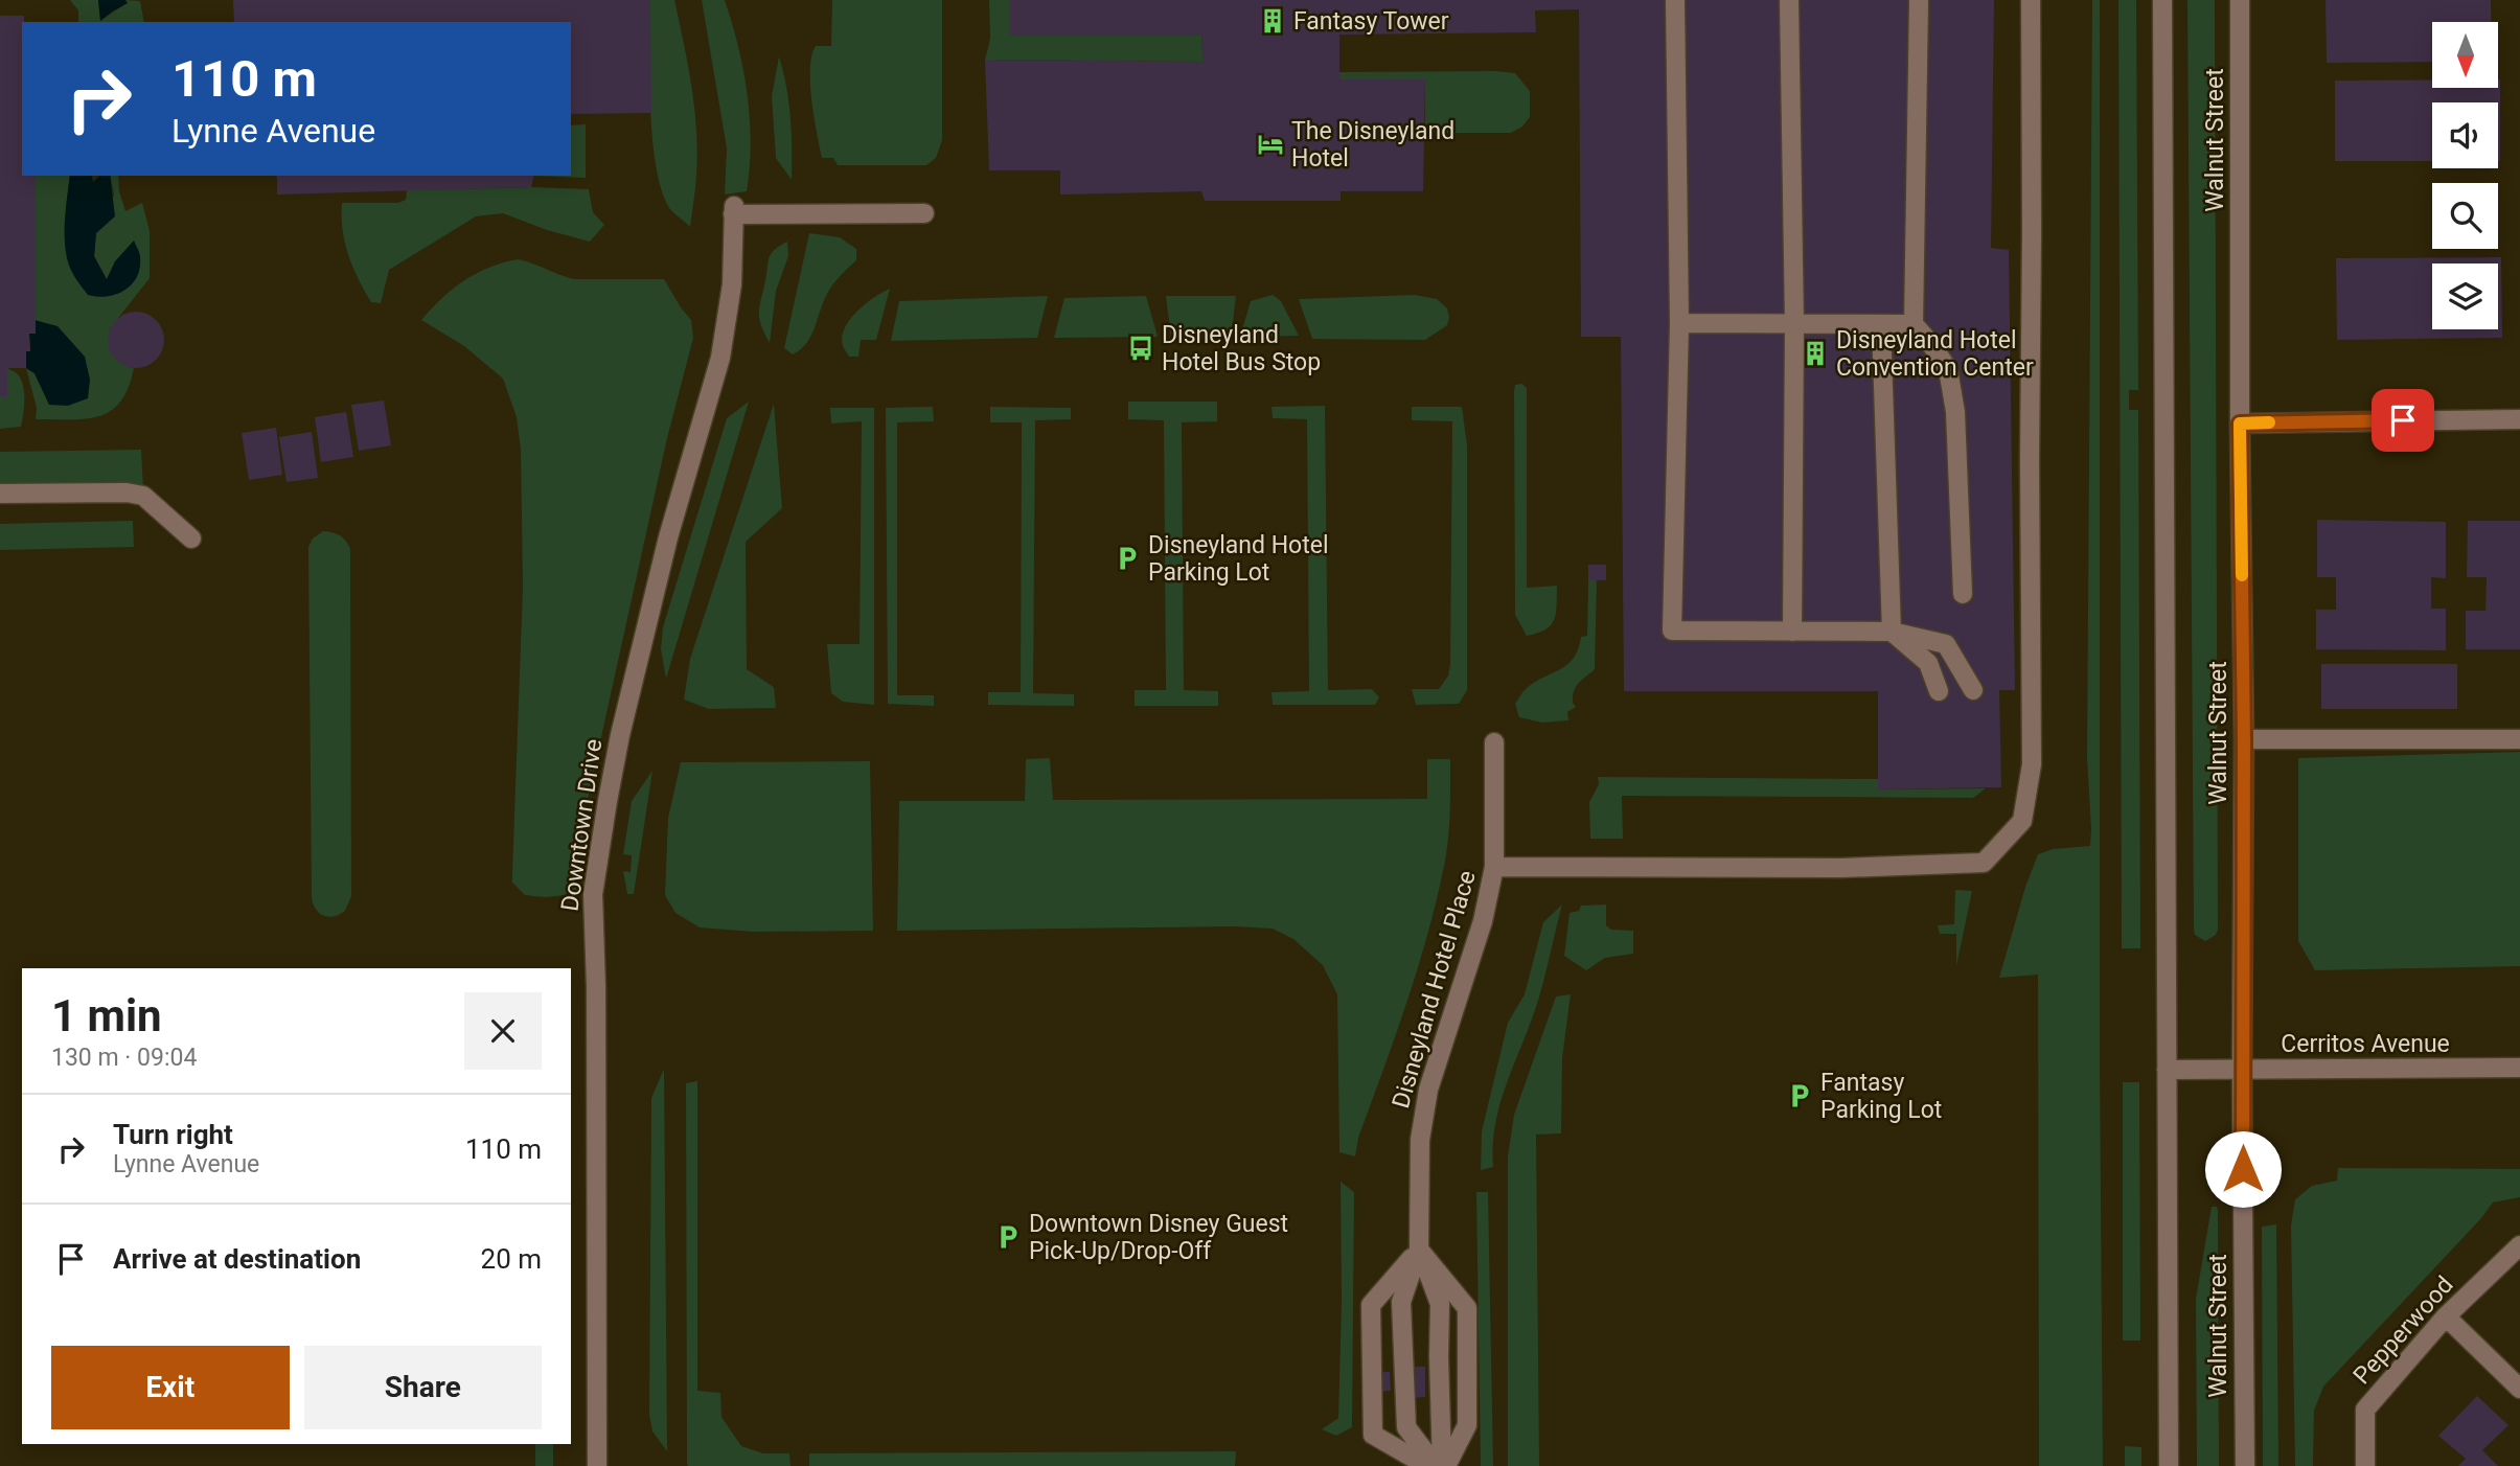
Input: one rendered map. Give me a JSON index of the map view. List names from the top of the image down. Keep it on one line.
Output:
{"streets":{"street":["Walnut Street","Downtown Drive","Disneyland Hotel Place","Cerritos Avenue","Pepperwood"]},"crossings":[["Walnut Street","Cerritos Avenue"]],"places":{"building":["Fantasy Tower","Disneyland Hotel Convention Center"],"hotel":["The Disneyland Hotel"],"bus stop":["Disneyland Hotel Bus Stop"],"parking":["Disneyland Hotel Parking Lot","Fantasy Parking Lot","Downtown Disney Guest Pick-Up/Drop-Off"]},"north":"bottom","page":{"turn":["110 m","Lynne Avenue"],"heading":["1 min","130 m · 09:04"],"list":[{"name":"Turn right","note":"Lynne Avenue","value":"110 m"},{"name":"Arrive at destination","value":"20 m"}],"buttons":["Exit","Share"]}}
